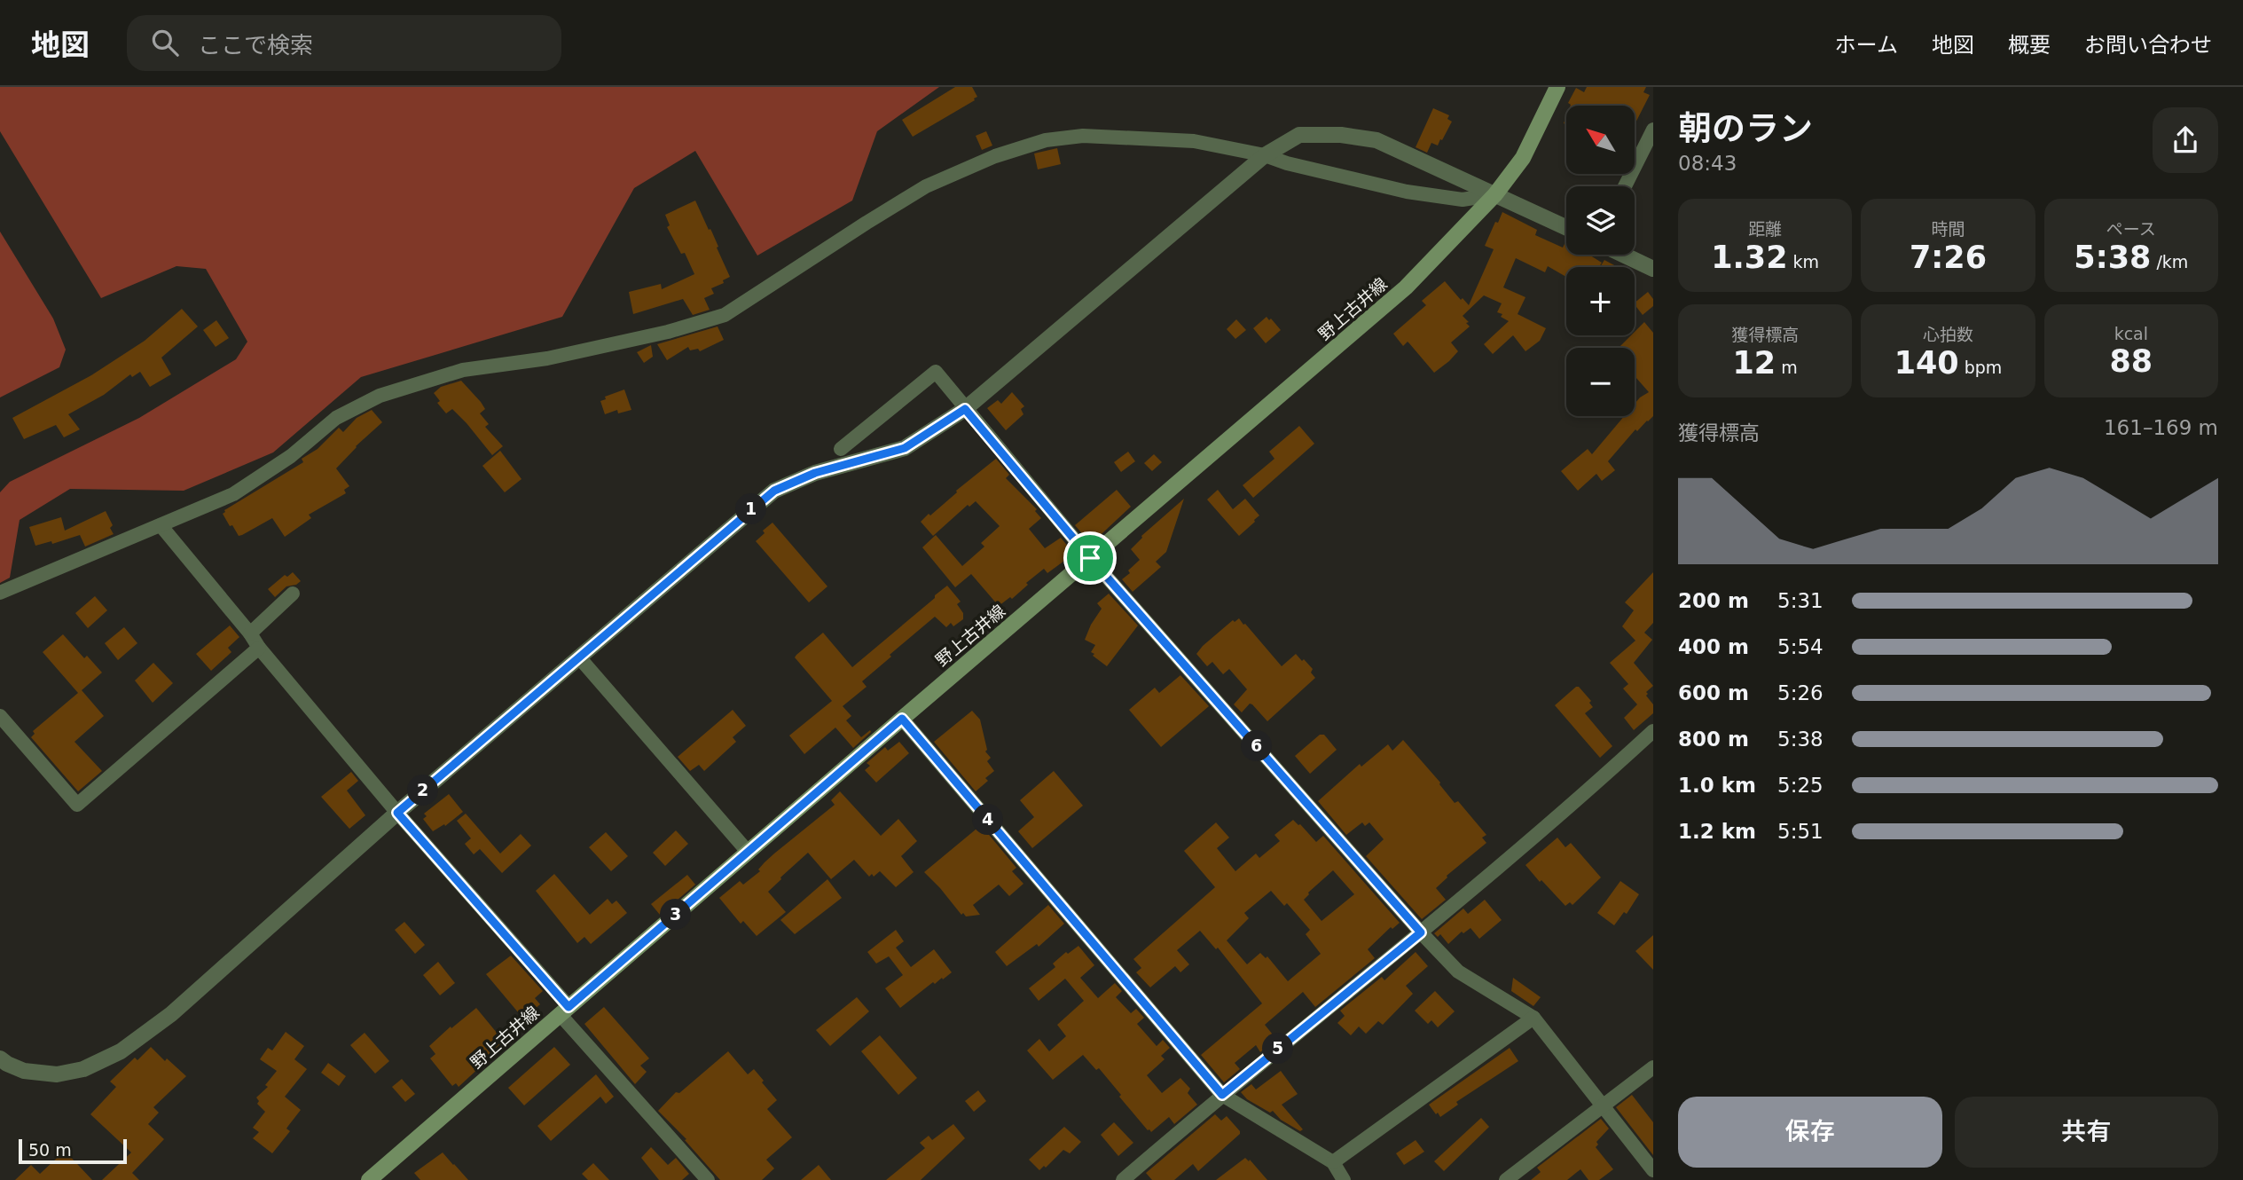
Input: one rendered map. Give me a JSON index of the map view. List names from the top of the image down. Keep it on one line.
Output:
{"streets":{"main road":["野上古井線"]},"scale_bar":"50 m","north":"top left","page":{"header":"地図","search":"ここで検索","nav":["ホーム","地図","概要","お問い合わせ"],"heading":["朝のラン","08:43"],"map_buttons":["+","−"],"stats":[["距離","1.32 km"],["時間","7:26"],["ペース","5:38 /km"],["獲得標高","12 m"],["心拍数","140 bpm"],["kcal","88"]],"chart":["獲得標高","161–169 m"],"pins":["1","6","2","4","3","5"],"list":[{"name":"200 m","note":"5:31"},{"name":"400 m","note":"5:54"},{"name":"600 m","note":"5:26"},{"name":"800 m","note":"5:38"},{"name":"1.0 km","note":"5:25"},{"name":"1.2 km","note":"5:51"}],"buttons":["保存","共有"],"scale":"50 m"}}
